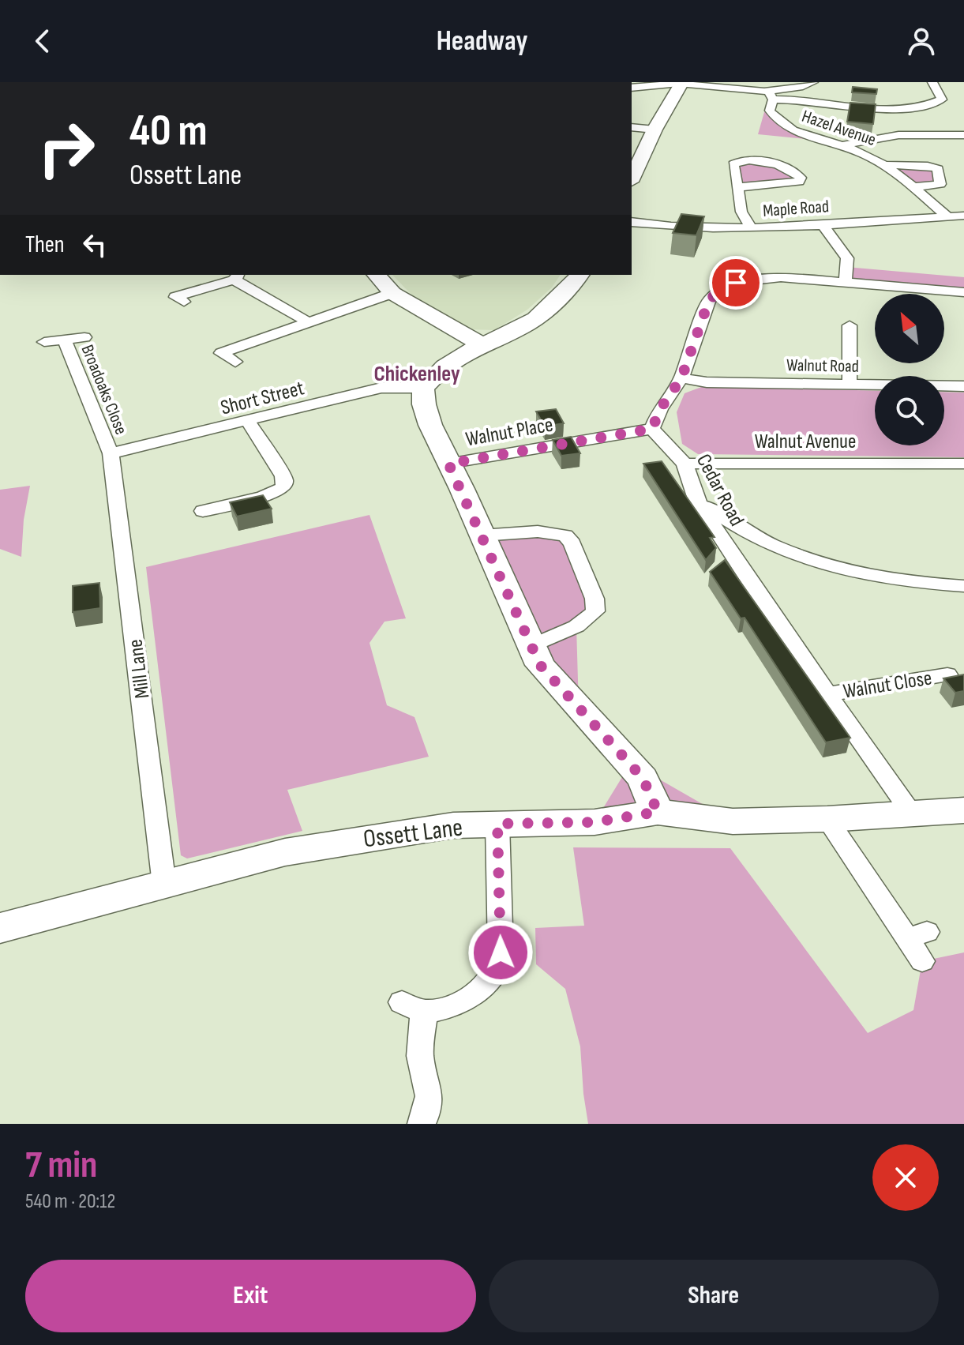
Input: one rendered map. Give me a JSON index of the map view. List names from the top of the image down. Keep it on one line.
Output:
{"streets":{"street":["Hazel Avenue","Maple Road","Walnut Road","Broadoaks Close","Short Street","Walnut Place","Walnut Avenue","Cedar Road","Mill Lane","Walnut Close","Ossett Lane"]},"crossings":[["Hazel Avenue","Maple Road"],["Broadoaks Close","Short Street"],["Broadoaks Close","Mill Lane"],["Short Street","Mill Lane"],["Walnut Place","Cedar Road"],["Walnut Avenue","Cedar Road"],["Cedar Road","Walnut Close"],["Cedar Road","Ossett Lane"],["Mill Lane","Ossett Lane"]],"districts":["Chickenley"],"north":"top left","page":{"header":"Headway","turn":["40 m","Ossett Lane"],"then":"Then","heading":["7 min","540 m · 20:12"],"buttons":["Exit","Share"]}}
